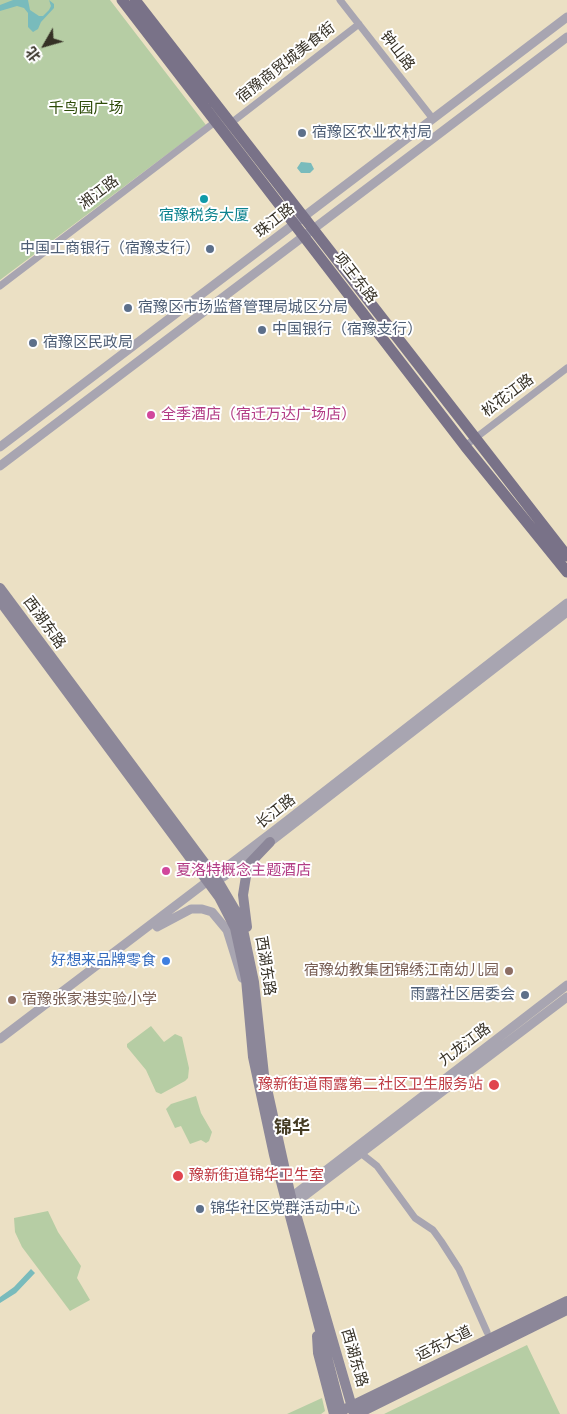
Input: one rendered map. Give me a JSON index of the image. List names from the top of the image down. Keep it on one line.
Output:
{"streets":{"main road":["项王东路","西湖东路","运东大道"],"street":["钟山路","宿豫商贸城美食街","湘江路","珠江路","松花江路","长江路","九龙江路"]},"crossings":[["钟山路","宿豫商贸城美食街"],["钟山路","珠江路"],["宿豫商贸城美食街","项王东路"],["湘江路","项王东路"],["珠江路","项王东路"],["项王东路","松花江路"],["西湖东路","长江路"],["西湖东路","九龙江路"],["西湖东路","运东大道"]],"districts":["锦华"],"parks":["千鸟园广场"],"places":["宿豫区农业农村局","宿豫税务大厦","中国工商银行（宿豫支行）","宿豫区市场监督管理局城区分局","中国银行（宿豫支行）","宿豫区民政局","全季酒店（宿迁万达广场店）","夏洛特概念主题酒店","好想来品牌零食","宿豫幼教集团锦绣江南幼儿园","雨露社区居委会","宿豫张家港实验小学","豫新街道雨露第二社区卫生服务站","豫新街道锦华卫生室","锦华社区党群活动中心"],"north":"bottom left"}
